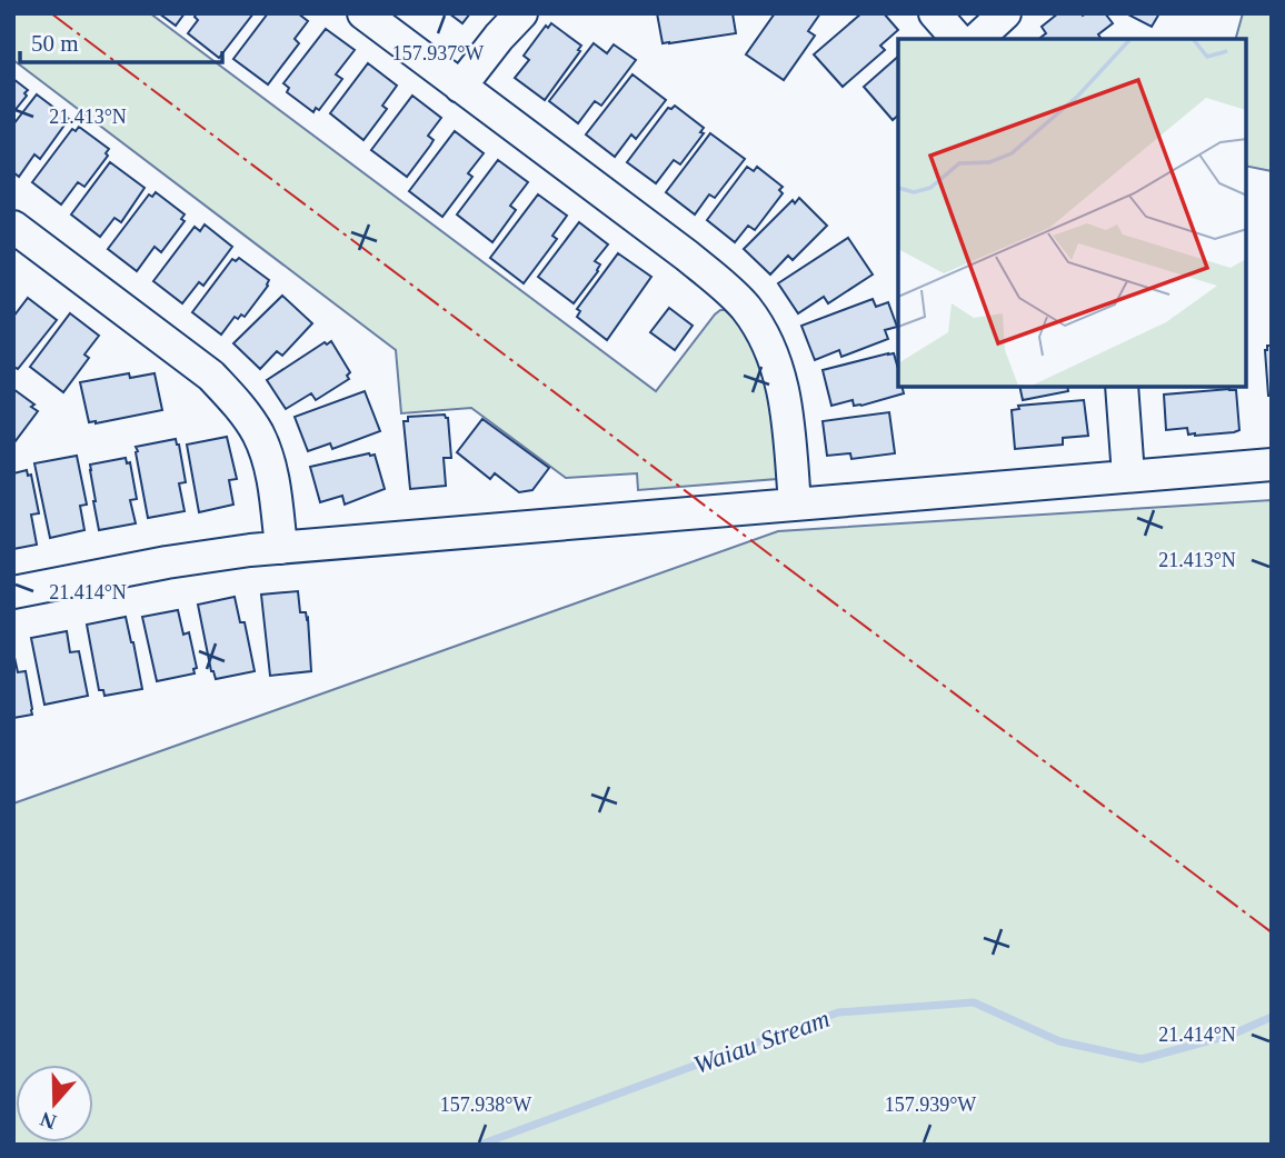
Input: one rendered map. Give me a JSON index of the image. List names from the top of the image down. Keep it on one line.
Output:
{"water":["Waiau Stream"],"scale_bar":"50 m","north":"bottom","coordinates":["157.937°W","21.413°N","21.414°N","157.938°W","157.939°W"]}
